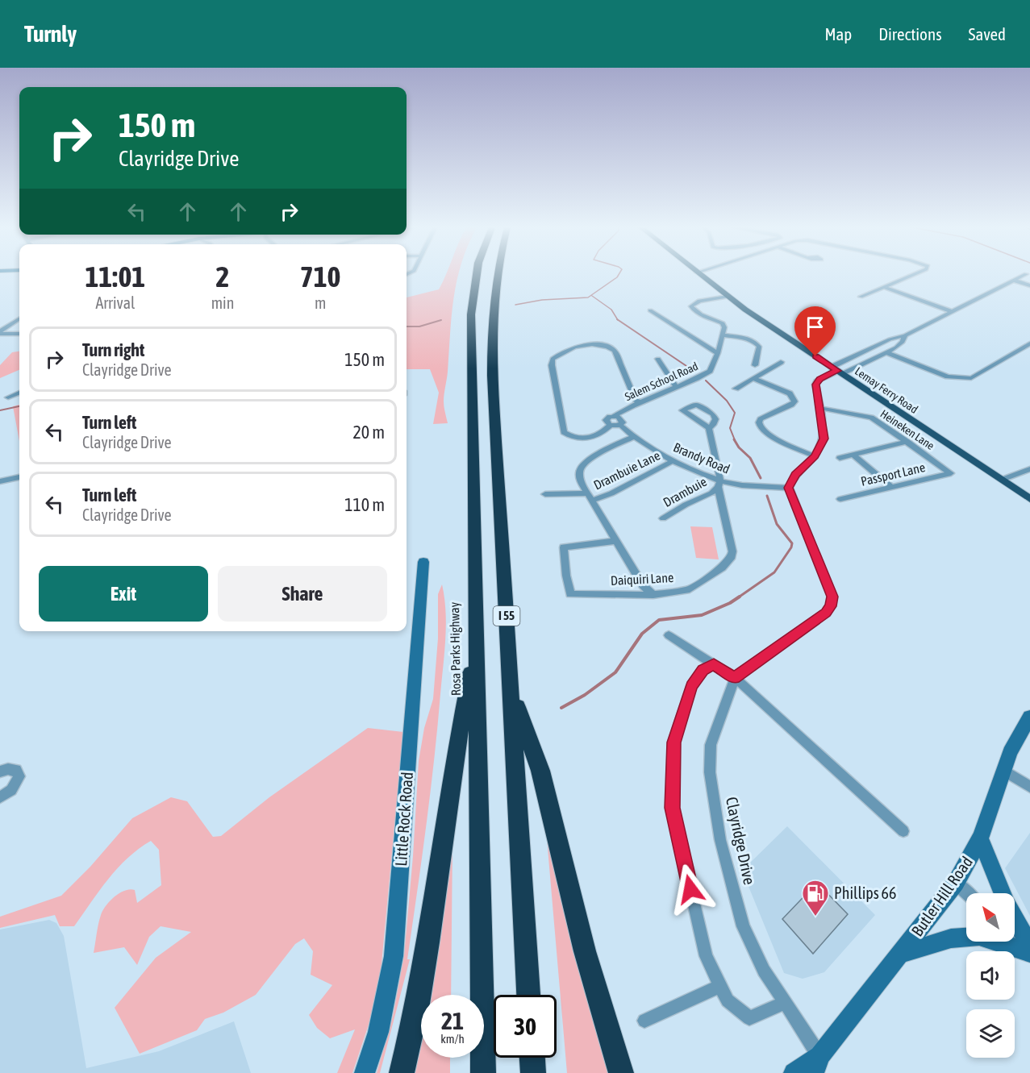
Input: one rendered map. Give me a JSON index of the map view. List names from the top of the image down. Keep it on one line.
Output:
{"streets":{"highway":["I 55","Rosa Parks Highway"],"main road":["Lemay Ferry Road","Little Rock Road","Butler Hill Road"],"street":["Salem School Road","Heineken Lane","Brandy Road","Drambuie Lane","Passport Lane","Drambuie","Daiquiri Lane","Clayridge Drive"]},"crossings":[["Salem School Road","Brandy Road"],["Heineken Lane","Passport Lane"],["Brandy Road","Drambuie Lane"],["Brandy Road","Drambuie"],["Brandy Road","Daiquiri Lane"],["Drambuie Lane","Drambuie"],["Drambuie Lane","Daiquiri Lane"],["Drambuie","Daiquiri Lane"],["Clayridge Drive","Butler Hill Road"]],"places":{"fuel station":["Phillips 66"]},"north":"top left","page":{"header":"Turnly","nav":["Map","Directions","Saved"],"turn":["150 m","Clayridge Drive"],"eta":["11:01","Arrival","2","min","710","m"],"list":[{"name":"Turn right","note":"Clayridge Drive","value":"150 m"},{"name":"Turn left","note":"Clayridge Drive","value":"20 m"},{"name":"Turn left","note":"Clayridge Drive","value":"110 m"}],"buttons":["Exit","Share"],"speed":"21 km/h","limit":"30"}}
